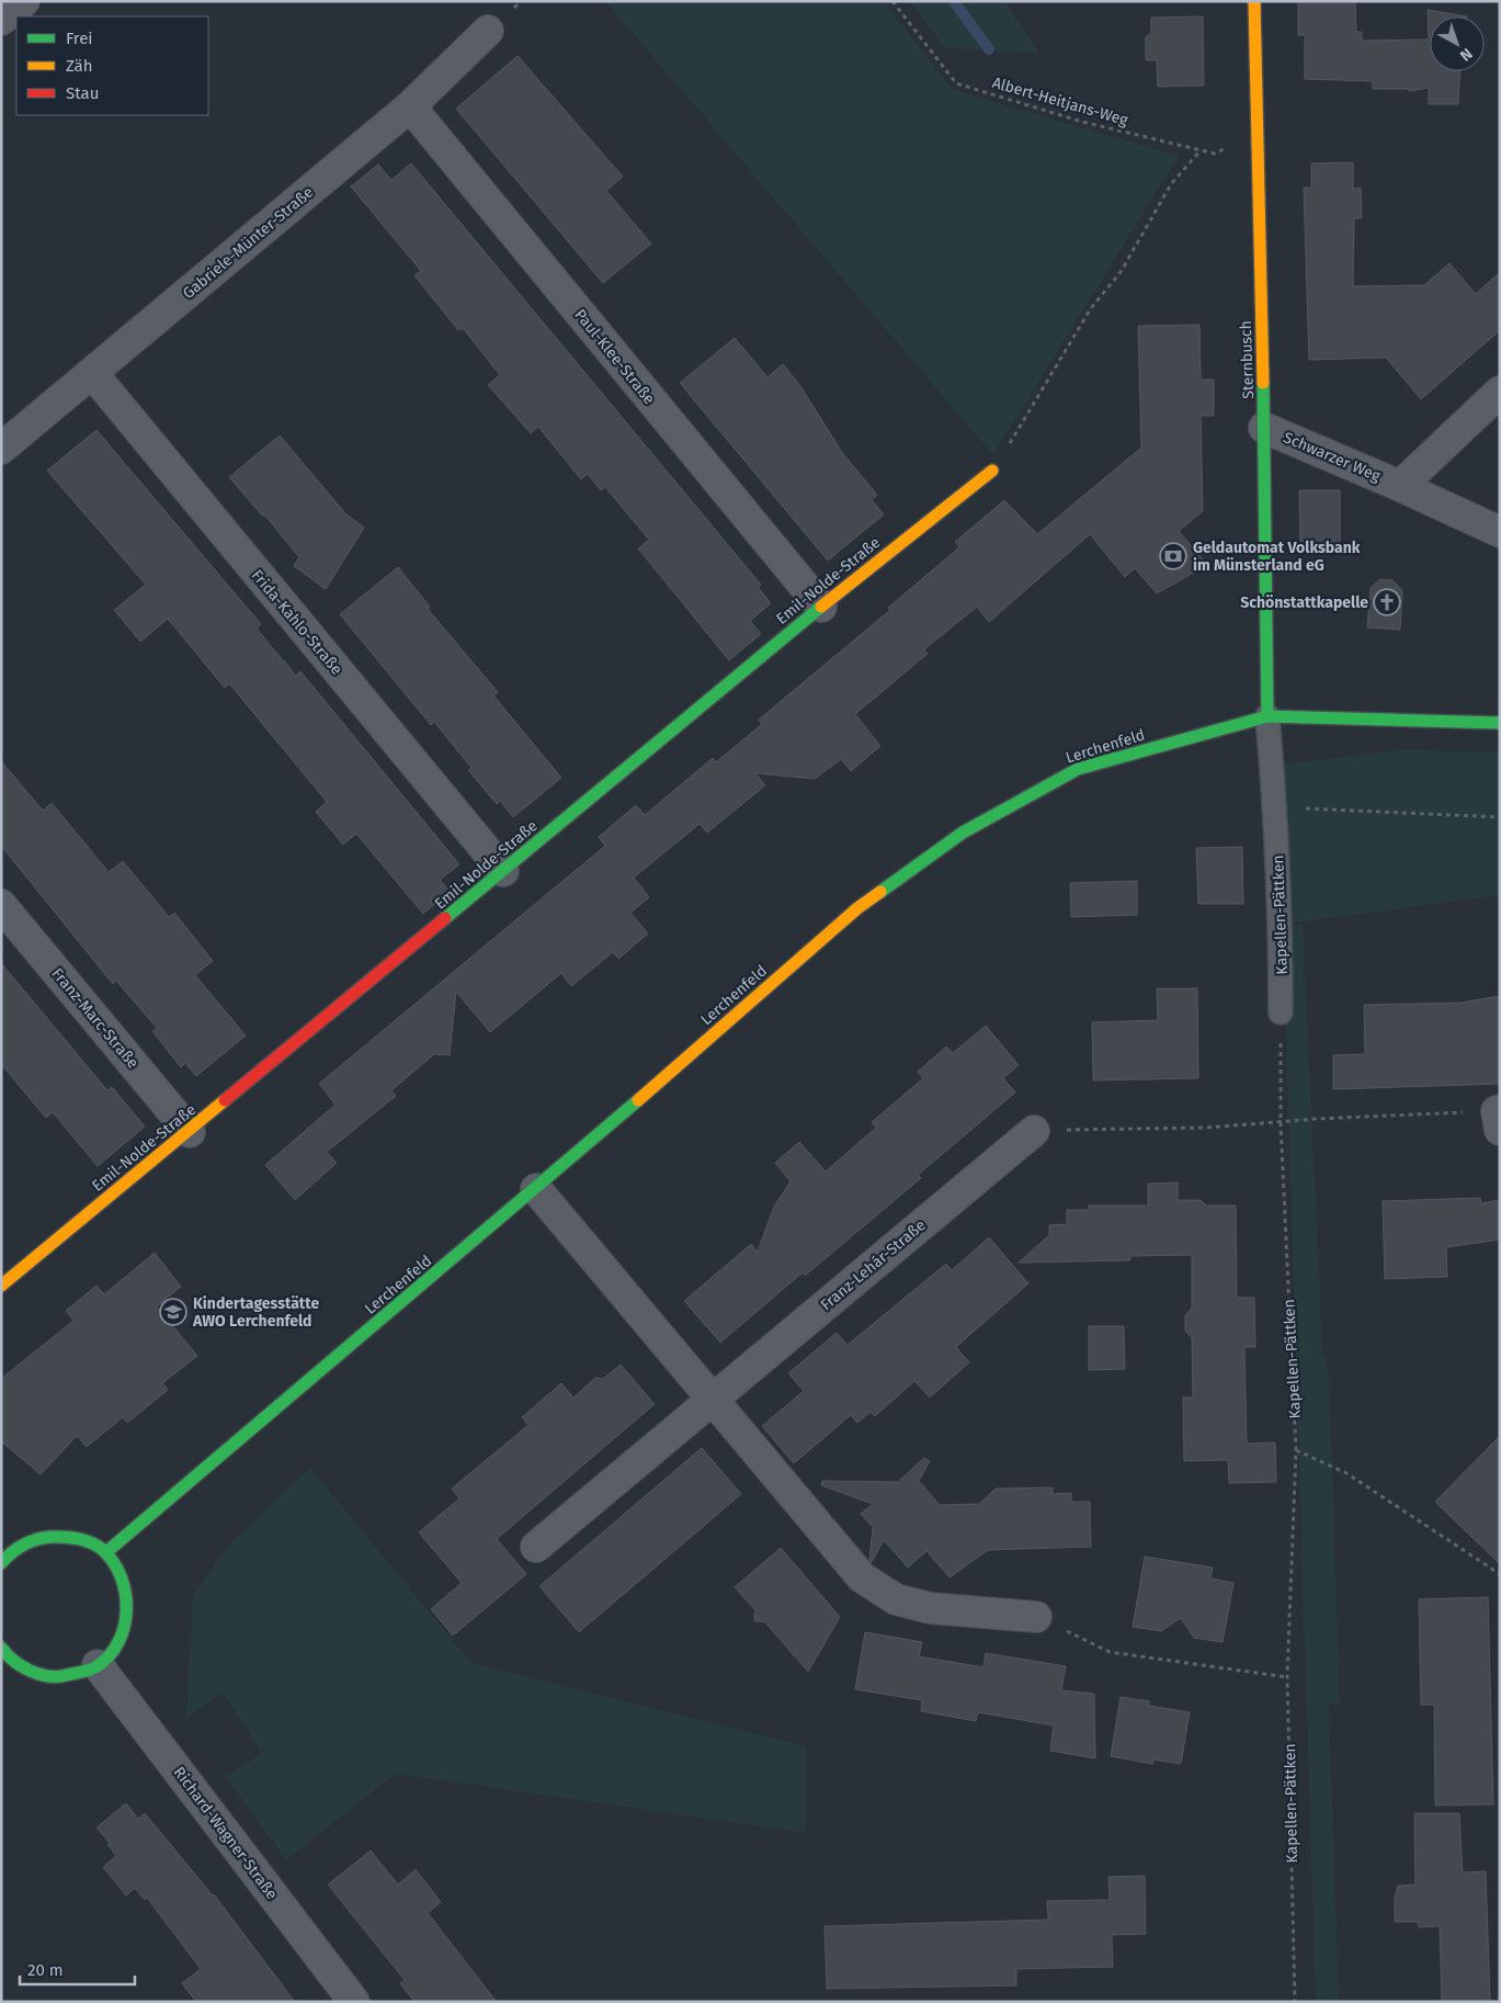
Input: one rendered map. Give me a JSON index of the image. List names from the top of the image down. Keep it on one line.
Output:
{"streets":{"street":["Gabriele-Münter-Straße","Paul-Klee-Straße","Sternbusch","Schwarzer Weg","Emil-Nolde-Straße","Frida-Kahlo-Straße","Lerchenfeld","Franz-Marc-Straße","Franz-Lehár-Straße","Richard-Wagner-Straße"],"lane":["Kapellen-Pättken"],"path":["Albert-Heitjans-Weg"]},"crossings":[["Albert-Heitjans-Weg","Sternbusch"],["Gabriele-Münter-Straße","Paul-Klee-Straße"],["Gabriele-Münter-Straße","Frida-Kahlo-Straße"],["Paul-Klee-Straße","Emil-Nolde-Straße"],["Sternbusch","Schwarzer Weg"],["Sternbusch","Lerchenfeld"],["Sternbusch","Kapellen-Pättken"],["Emil-Nolde-Straße","Frida-Kahlo-Straße"],["Emil-Nolde-Straße","Franz-Marc-Straße"],["Lerchenfeld","Kapellen-Pättken"]],"places":{"bank":["Geldautomat Volksbank im Münsterland eG"],"church":["Schönstattkapelle"],"school or university":["Kindertagesstätte AWO Lerchenfeld"]},"legend":["Frei","Zäh","Stau"],"scale_bar":"20 m","north":"bottom right"}
